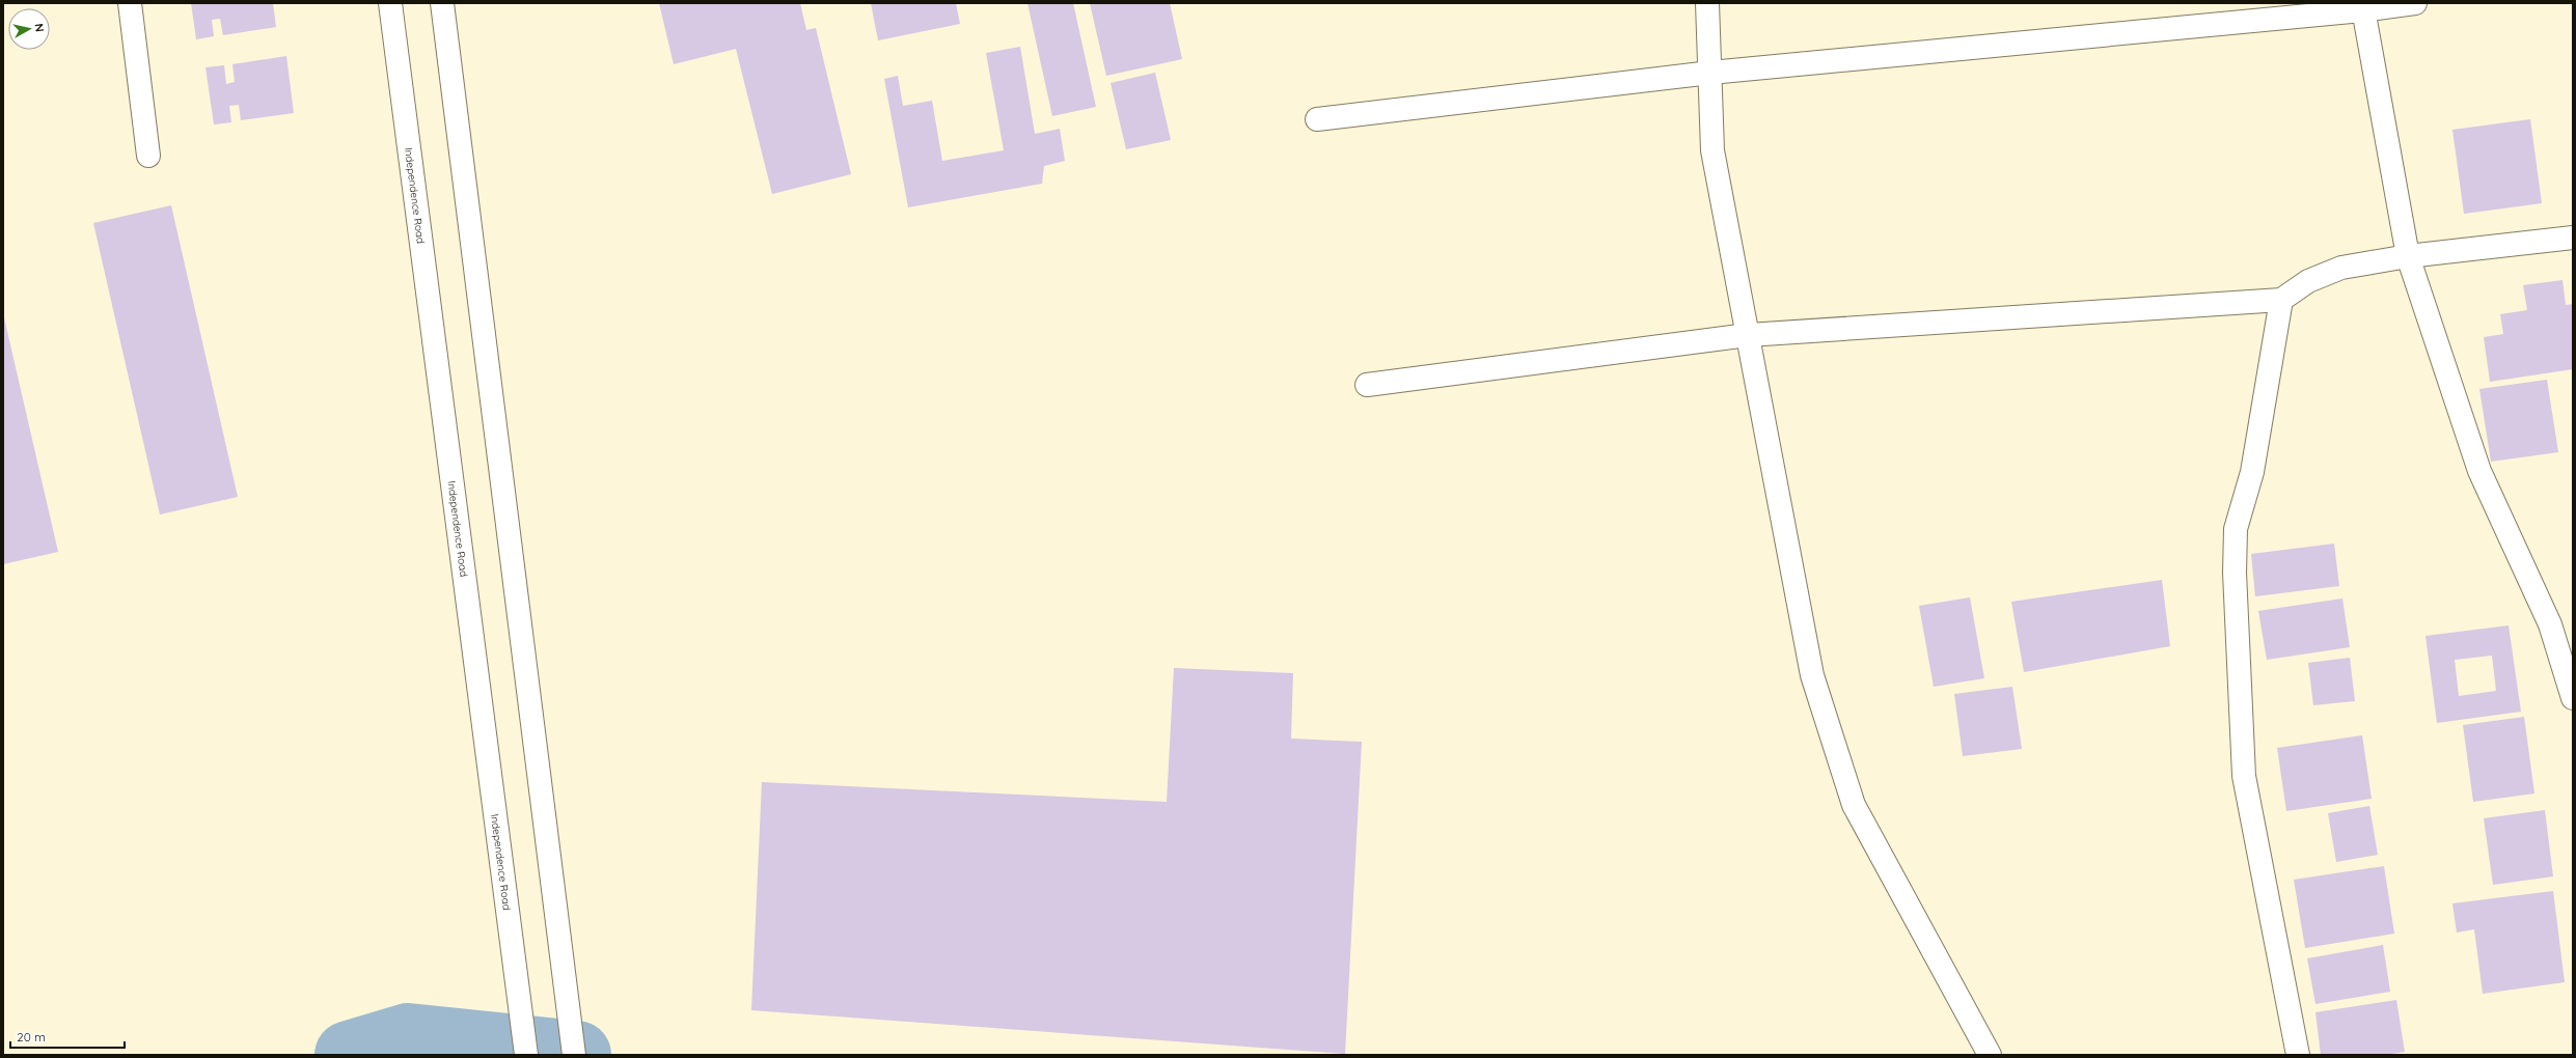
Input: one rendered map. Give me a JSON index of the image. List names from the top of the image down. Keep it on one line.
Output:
{"streets":{"street":["Independence Road"]},"scale_bar":"20 m","north":"right"}
